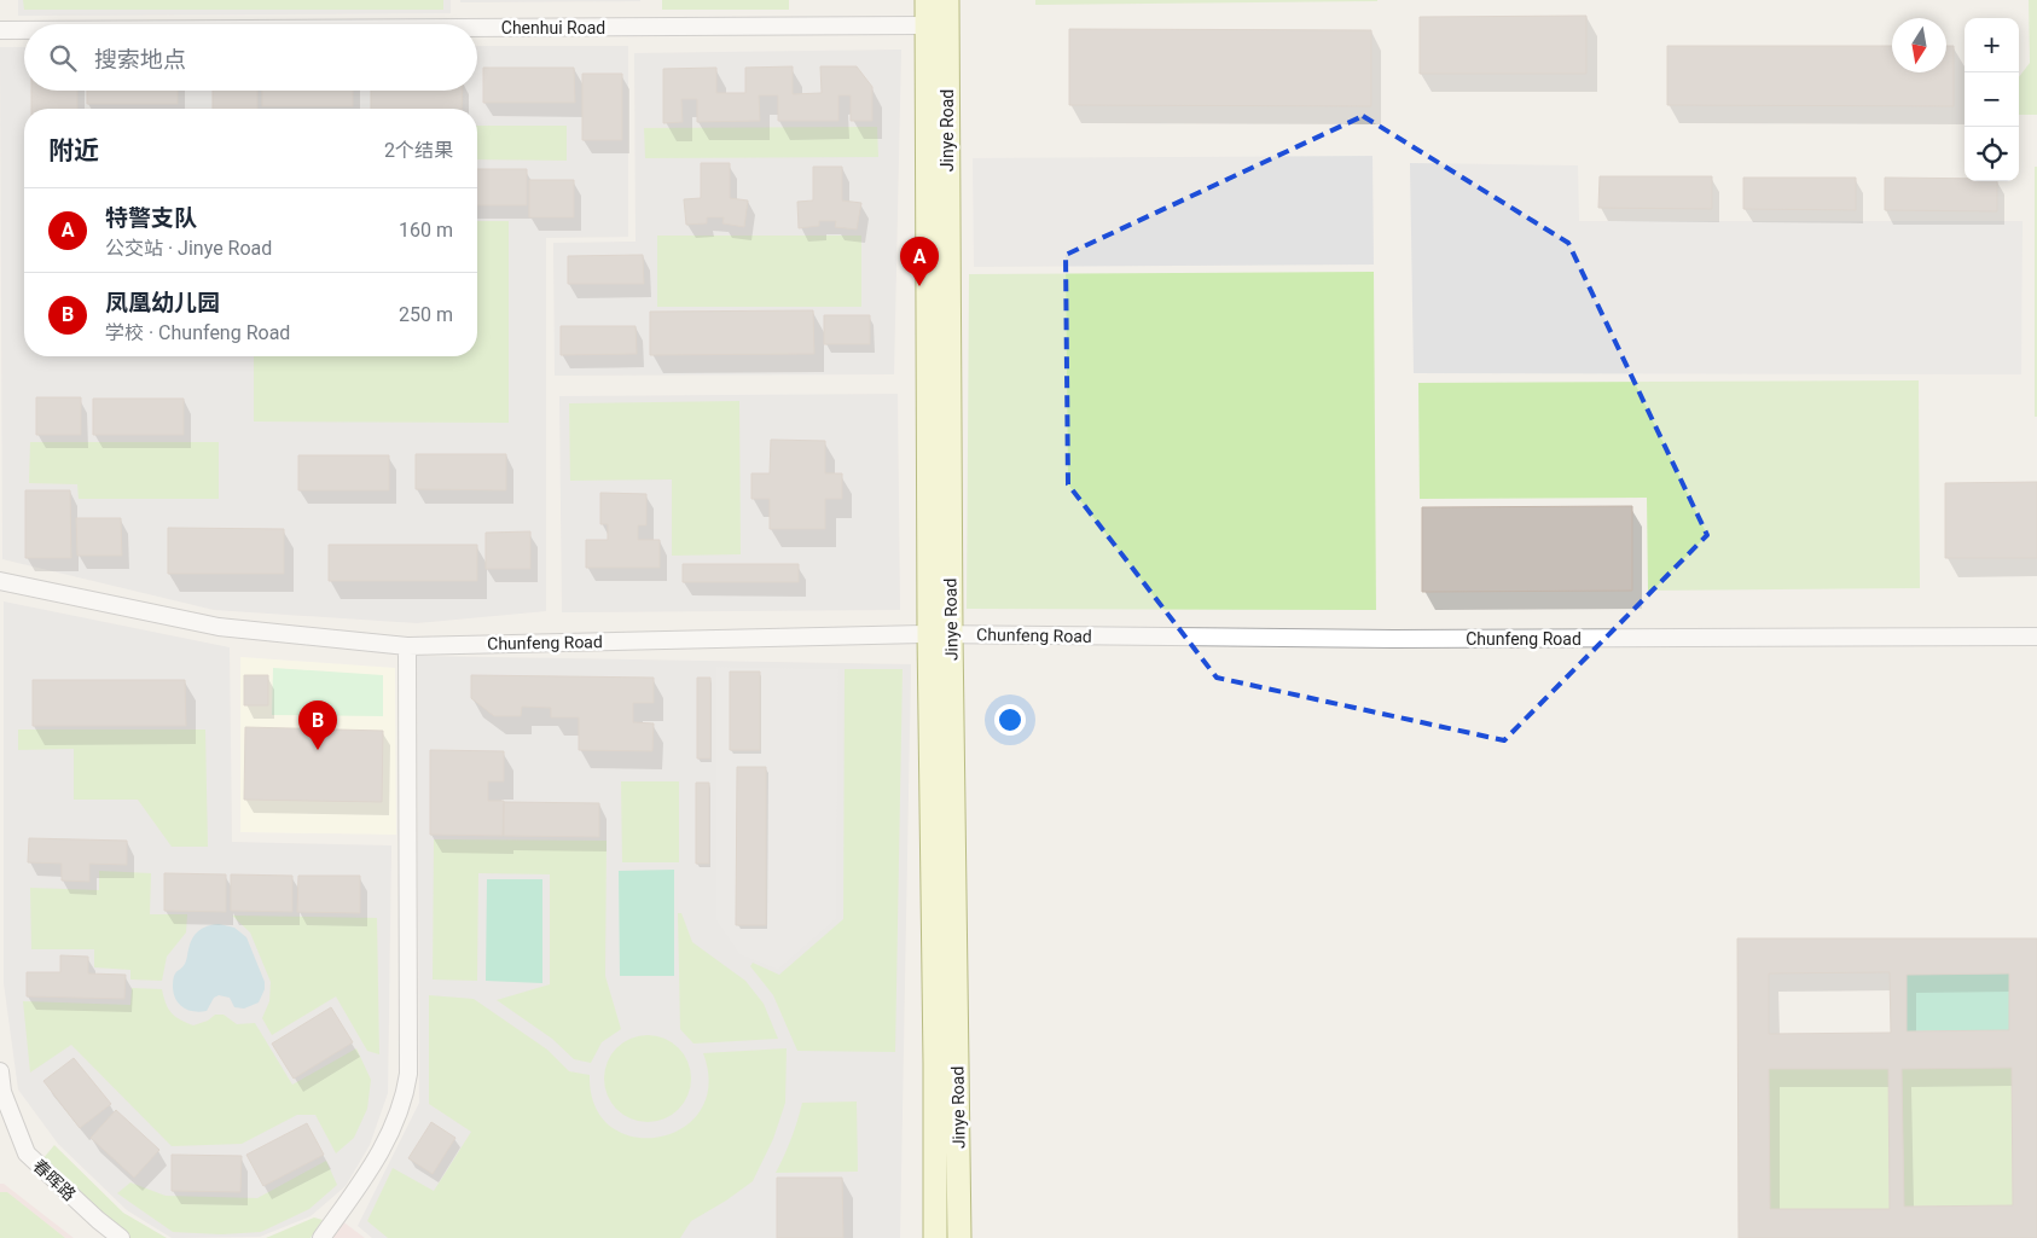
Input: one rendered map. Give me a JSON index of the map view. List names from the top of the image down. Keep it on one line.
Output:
{"streets":{"main road":["Jinye Road"],"street":["Chenhui Road","Chunfeng Road","春晖路"]},"crossings":[["Chenhui Road","Jinye Road"],["Jinye Road","Chunfeng Road"]],"north":"bottom","page":{"map_buttons":["+","−"],"search":"搜索地点","heading":["附近","2个结果"],"list":[{"mark":"A","name":"特警支队","note":"公交站 · Jinye Road","value":"160 m"},{"mark":"B","name":"凤凰幼儿园","note":"学校 · Chunfeng Road","value":"250 m"}],"pins":["A","B"]}}
